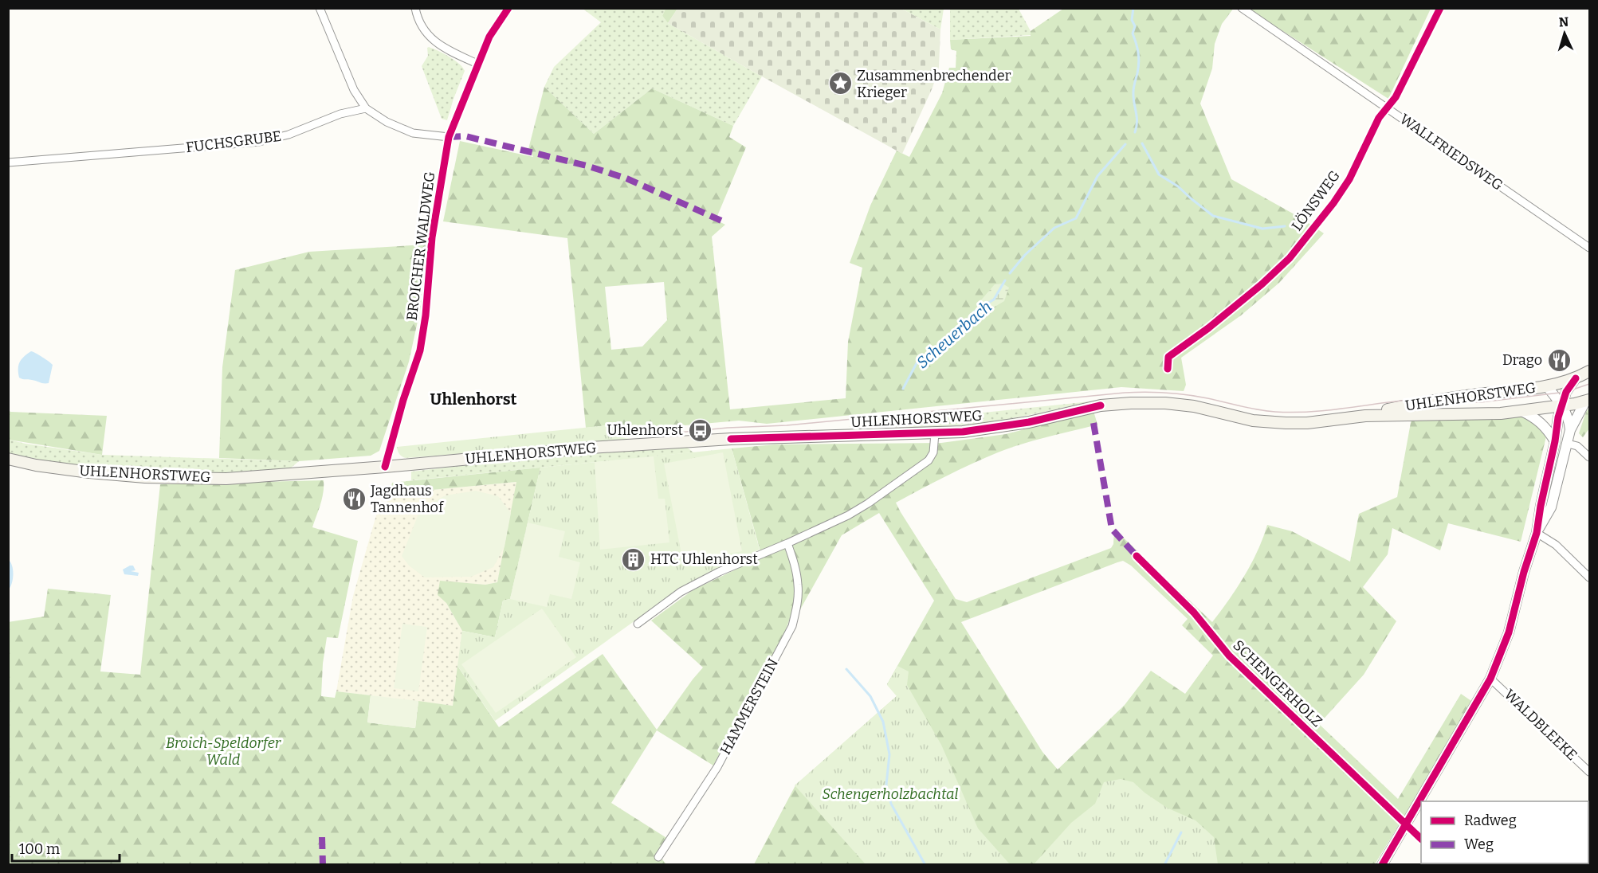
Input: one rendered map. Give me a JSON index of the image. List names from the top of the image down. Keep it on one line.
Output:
{"streets":{"main road":["UHLENHORSTWEG"],"street":["FUCHSGRUBE","WALLFRIEDSWEG","LÖNSWEG","BROICHER WALDWEG","SCHENGERHOLZ","HAMMERSTEIN","WALDBLEEKE"]},"crossings":[["WALLFRIEDSWEG","LÖNSWEG"],["BROICHER WALDWEG","UHLENHORSTWEG"]],"districts":["Uhlenhorst"],"water":["Scheuerbach"],"parks":["Broich-Speldorfer Wald","Schengerholzbachtal"],"places":{"place":["Zusammenbrechender Krieger"],"restaurant":["Drago","Jagdhaus Tannenhof"],"bus stop":["Uhlenhorst"],"building":["HTC Uhlenhorst"]},"legend":["Radweg","Weg"],"scale_bar":"100 m","north":"top"}
